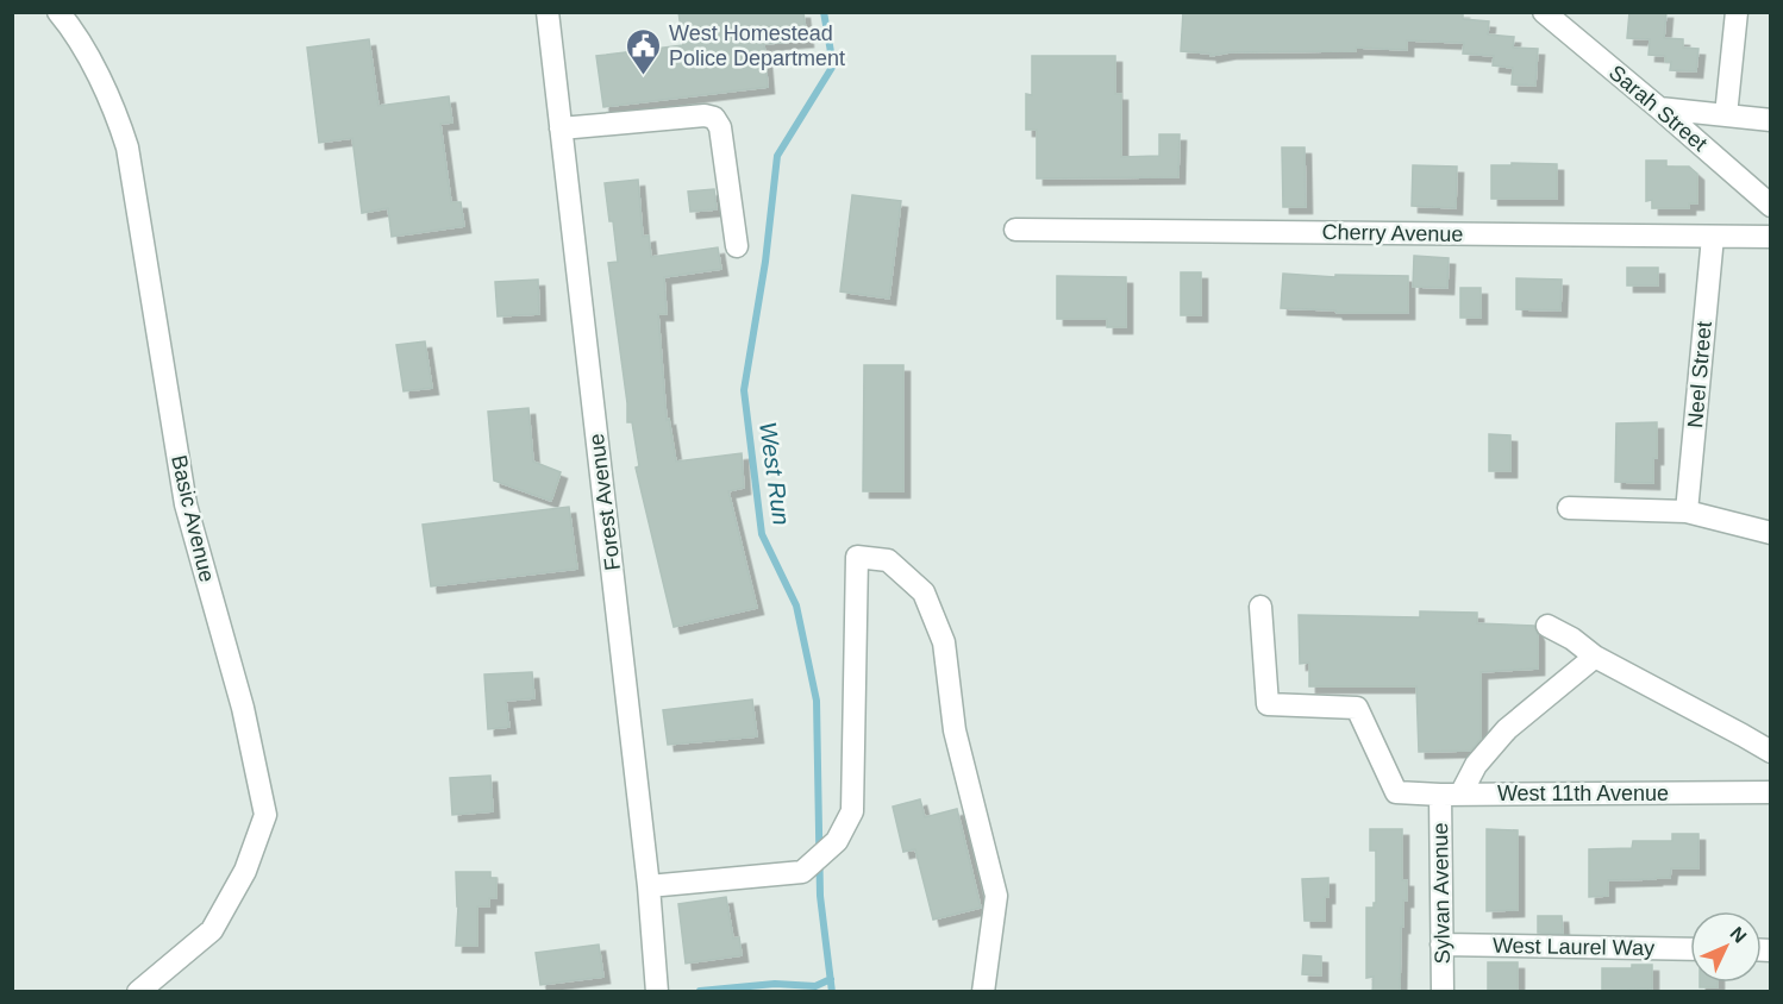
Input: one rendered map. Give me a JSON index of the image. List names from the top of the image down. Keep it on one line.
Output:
{"streets":{"street":["Sarah Street","Cherry Avenue","Neel Street","Forest Avenue","Basic Avenue","West 11th Avenue","Sylvan Avenue","West Laurel Way"]},"crossings":[["Cherry Avenue","Neel Street"],["West 11th Avenue","Sylvan Avenue"],["Sylvan Avenue","West Laurel Way"]],"water":["West Run"],"places":{"public building":["West Homestead Police Department"]},"north":"top right"}
